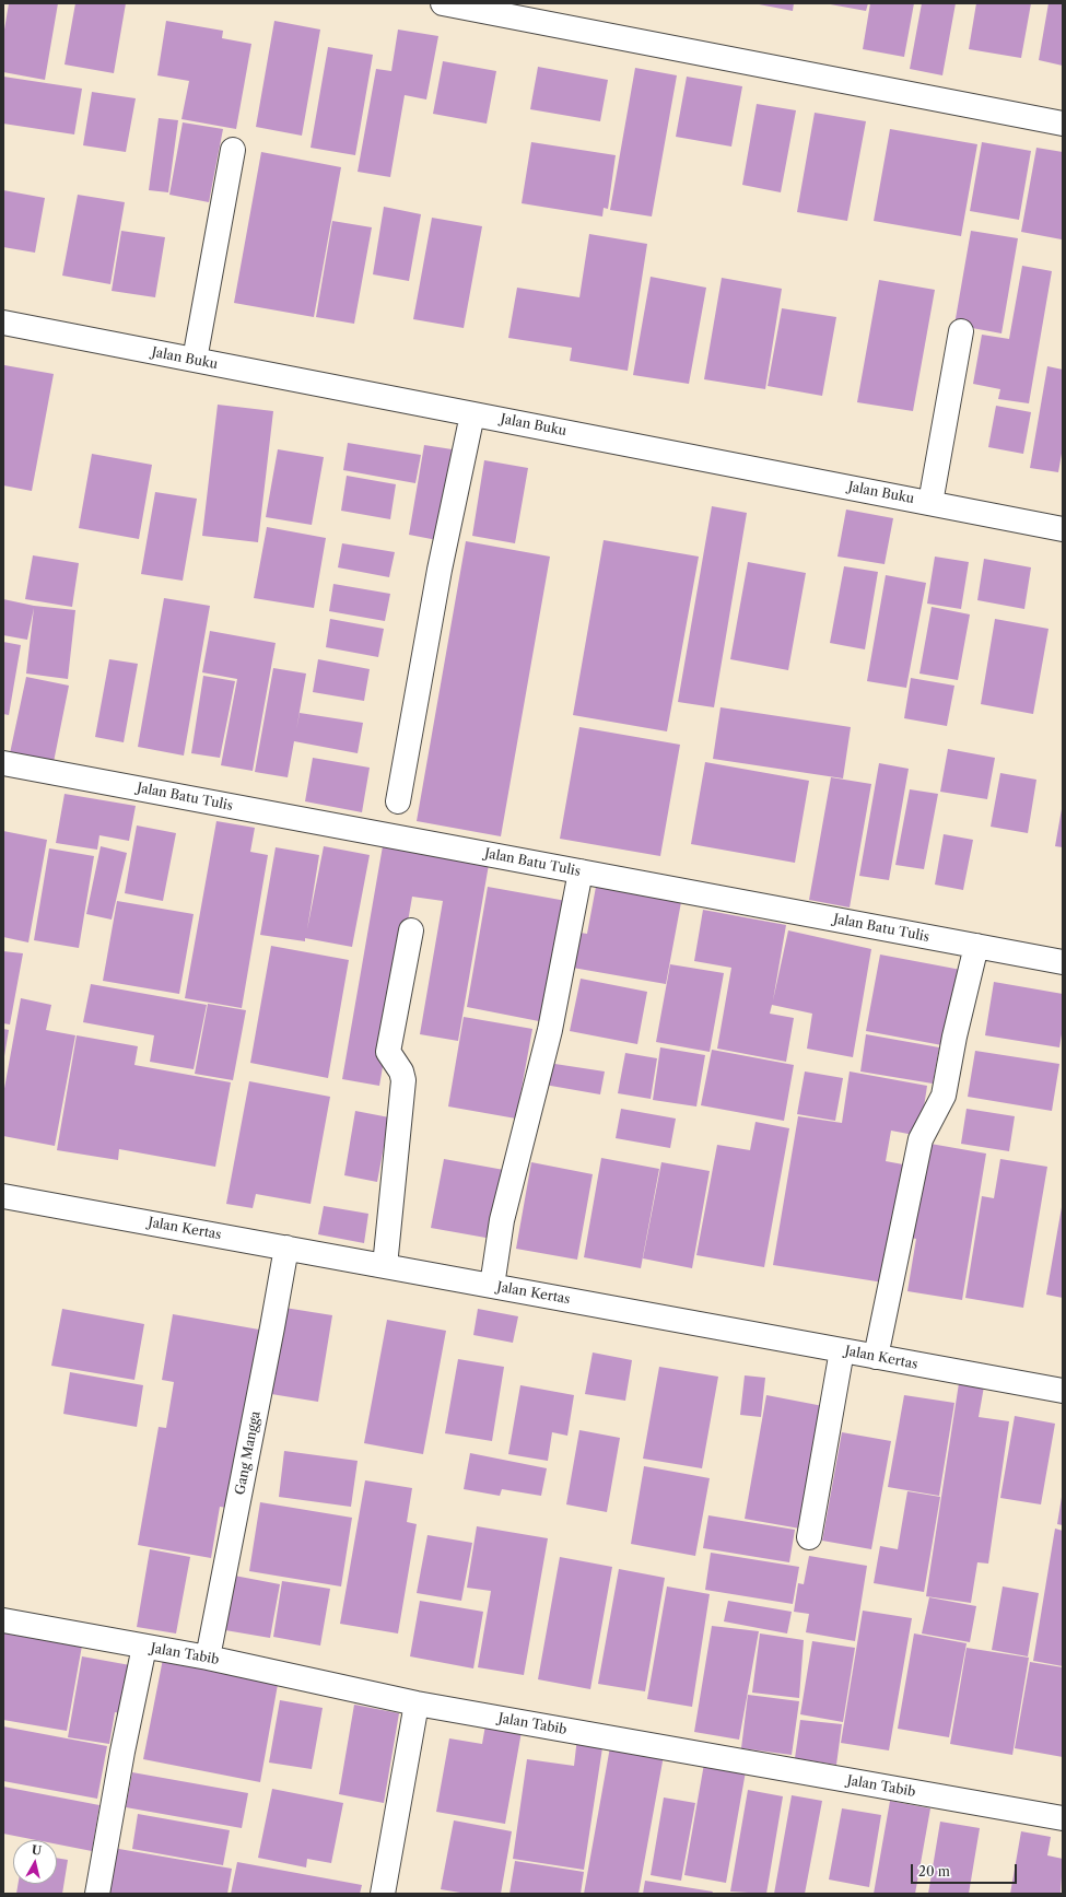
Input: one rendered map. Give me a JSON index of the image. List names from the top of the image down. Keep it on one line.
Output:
{"streets":{"street":["Jalan Buku","Jalan Batu Tulis","Jalan Kertas","Gang Mangga","Jalan Tabib"]},"crossings":[["Jalan Kertas","Gang Mangga"],["Gang Mangga","Jalan Tabib"]],"scale_bar":"20 m","north":"top"}
